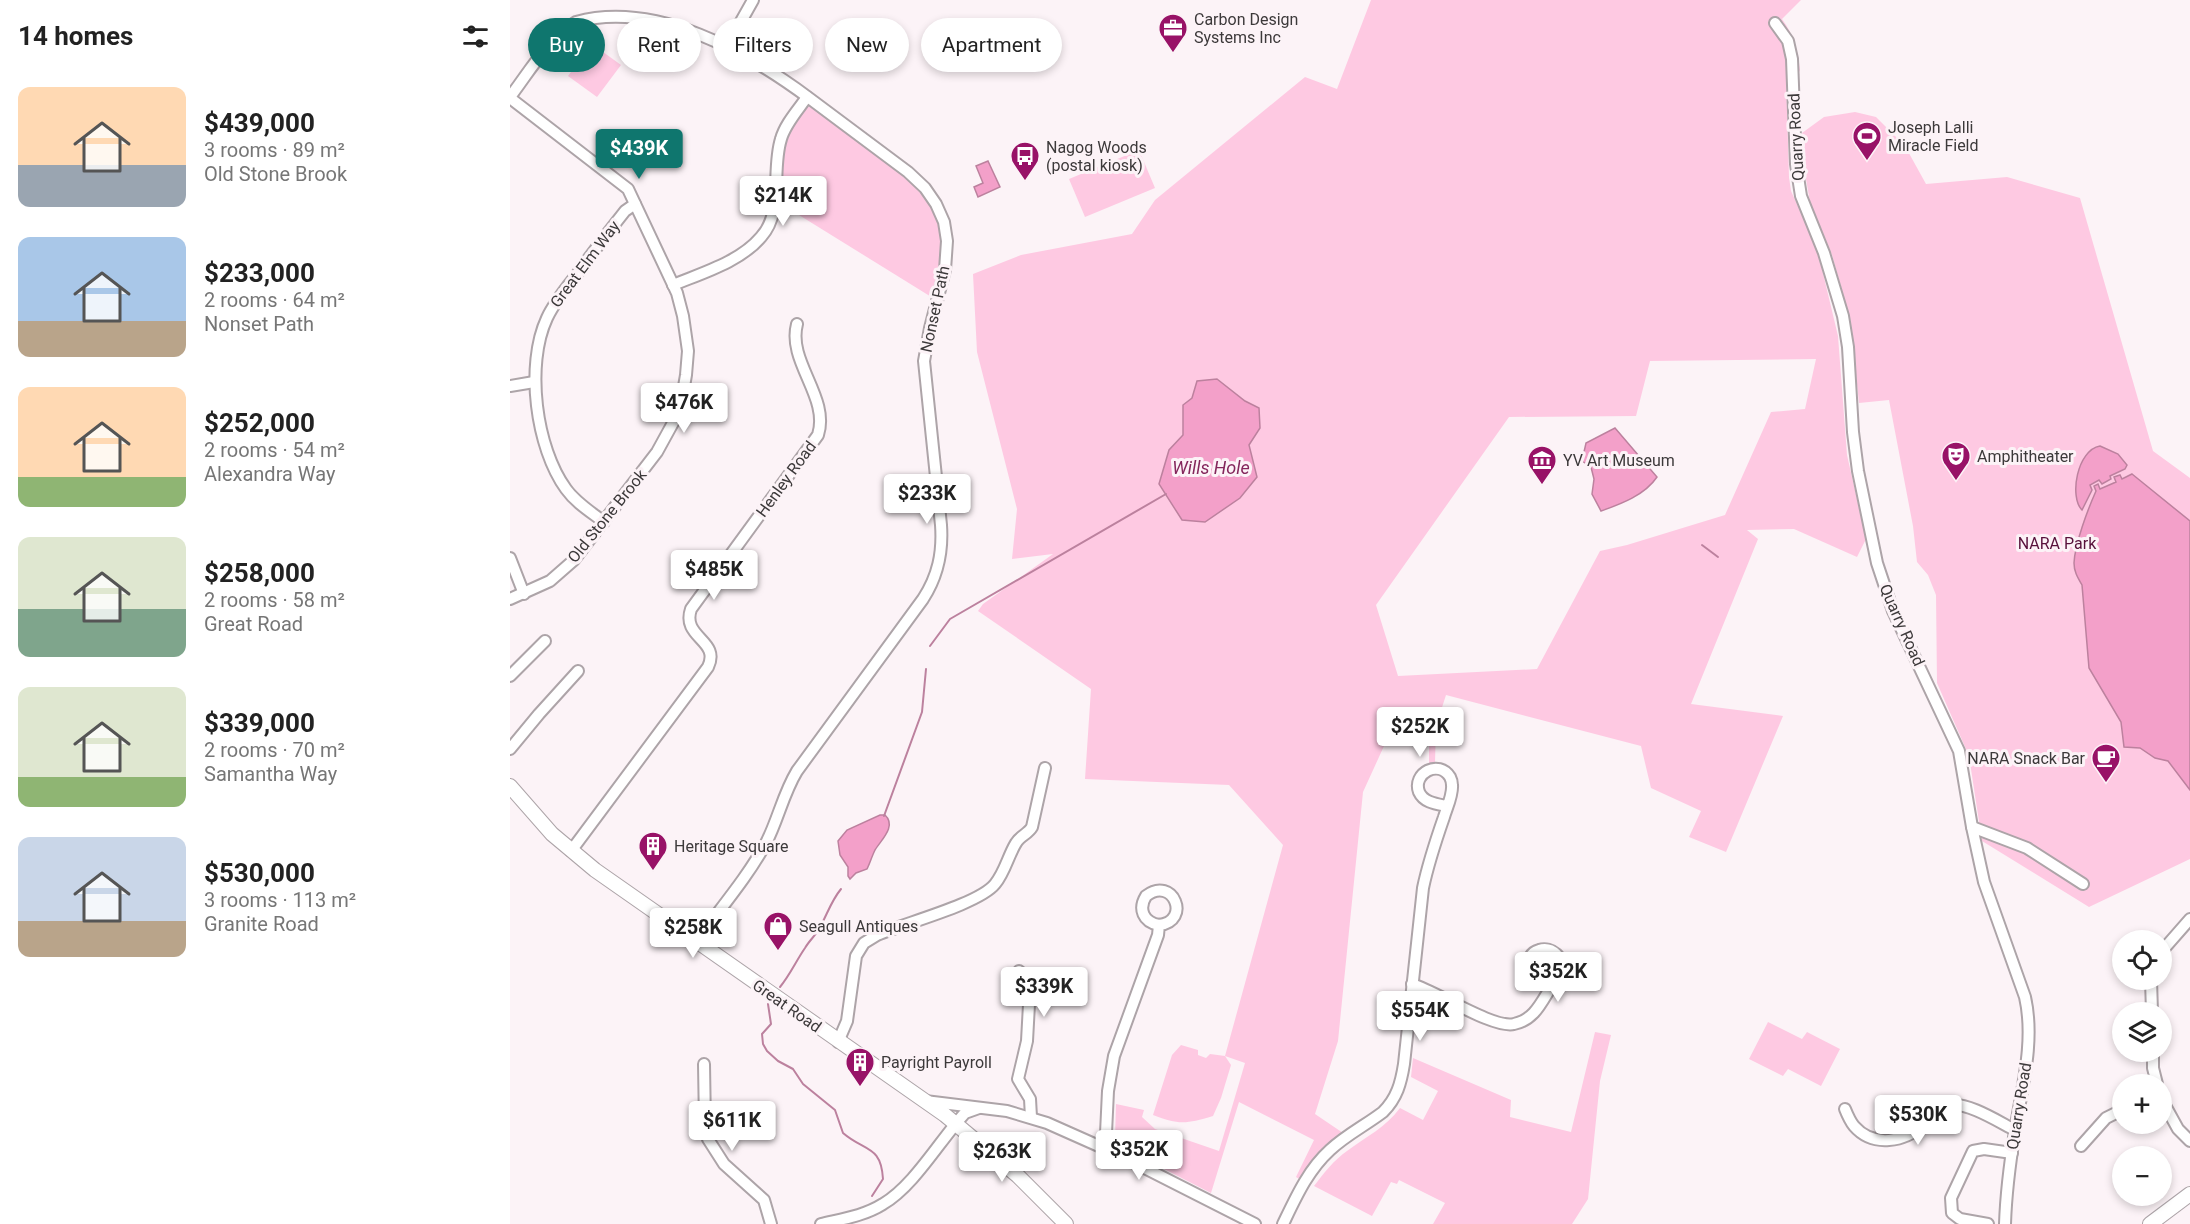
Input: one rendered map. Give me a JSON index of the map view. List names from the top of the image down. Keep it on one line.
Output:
{"streets":{"main road":["Great Road"],"street":["Quarry Road","Great Elm Way","Nonset Path","Henley Road","Old Stone Brook"]},"crossings":[["Great Elm Way","Old Stone Brook"],["Nonset Path","Great Road"],["Henley Road","Great Road"]],"water":["Wills Hole"],"parks":["NARA Park"],"places":{"office":["Carbon Design Systems Inc"],"sports":["Joseph Lalli Miracle Field"],"bus stop":["Nagog Woods (postal kiosk)"],"theatre":["Amphitheater"],"museum":["YV Art Museum"],"cafe":["NARA Snack Bar"],"building":["Heritage Square","Payright Payroll"],"shop":["Seagull Antiques"]},"page":{"heading":"14 homes","chip":["Buy","Rent","Filters","New","Apartment"],"list":[{"name":"$439,000","note":"3 rooms · 89 m² · Old Stone Brook"},{"name":"$233,000","note":"2 rooms · 64 m² · Nonset Path"},{"name":"$252,000","note":"2 rooms · 54 m² · Alexandra Way"},{"name":"$258,000","note":"2 rooms · 58 m² · Great Road"},{"name":"$339,000","note":"2 rooms · 70 m² · Samantha Way"},{"name":"$530,000","note":"3 rooms · 113 m² · Granite Road"}],"price":["$439K","$214K","$476K","$233K","$485K","$252K","$258K","$352K","$339K","$554K","$530K","$611K","$352K","$263K"],"map_buttons":["+","−"]}}
